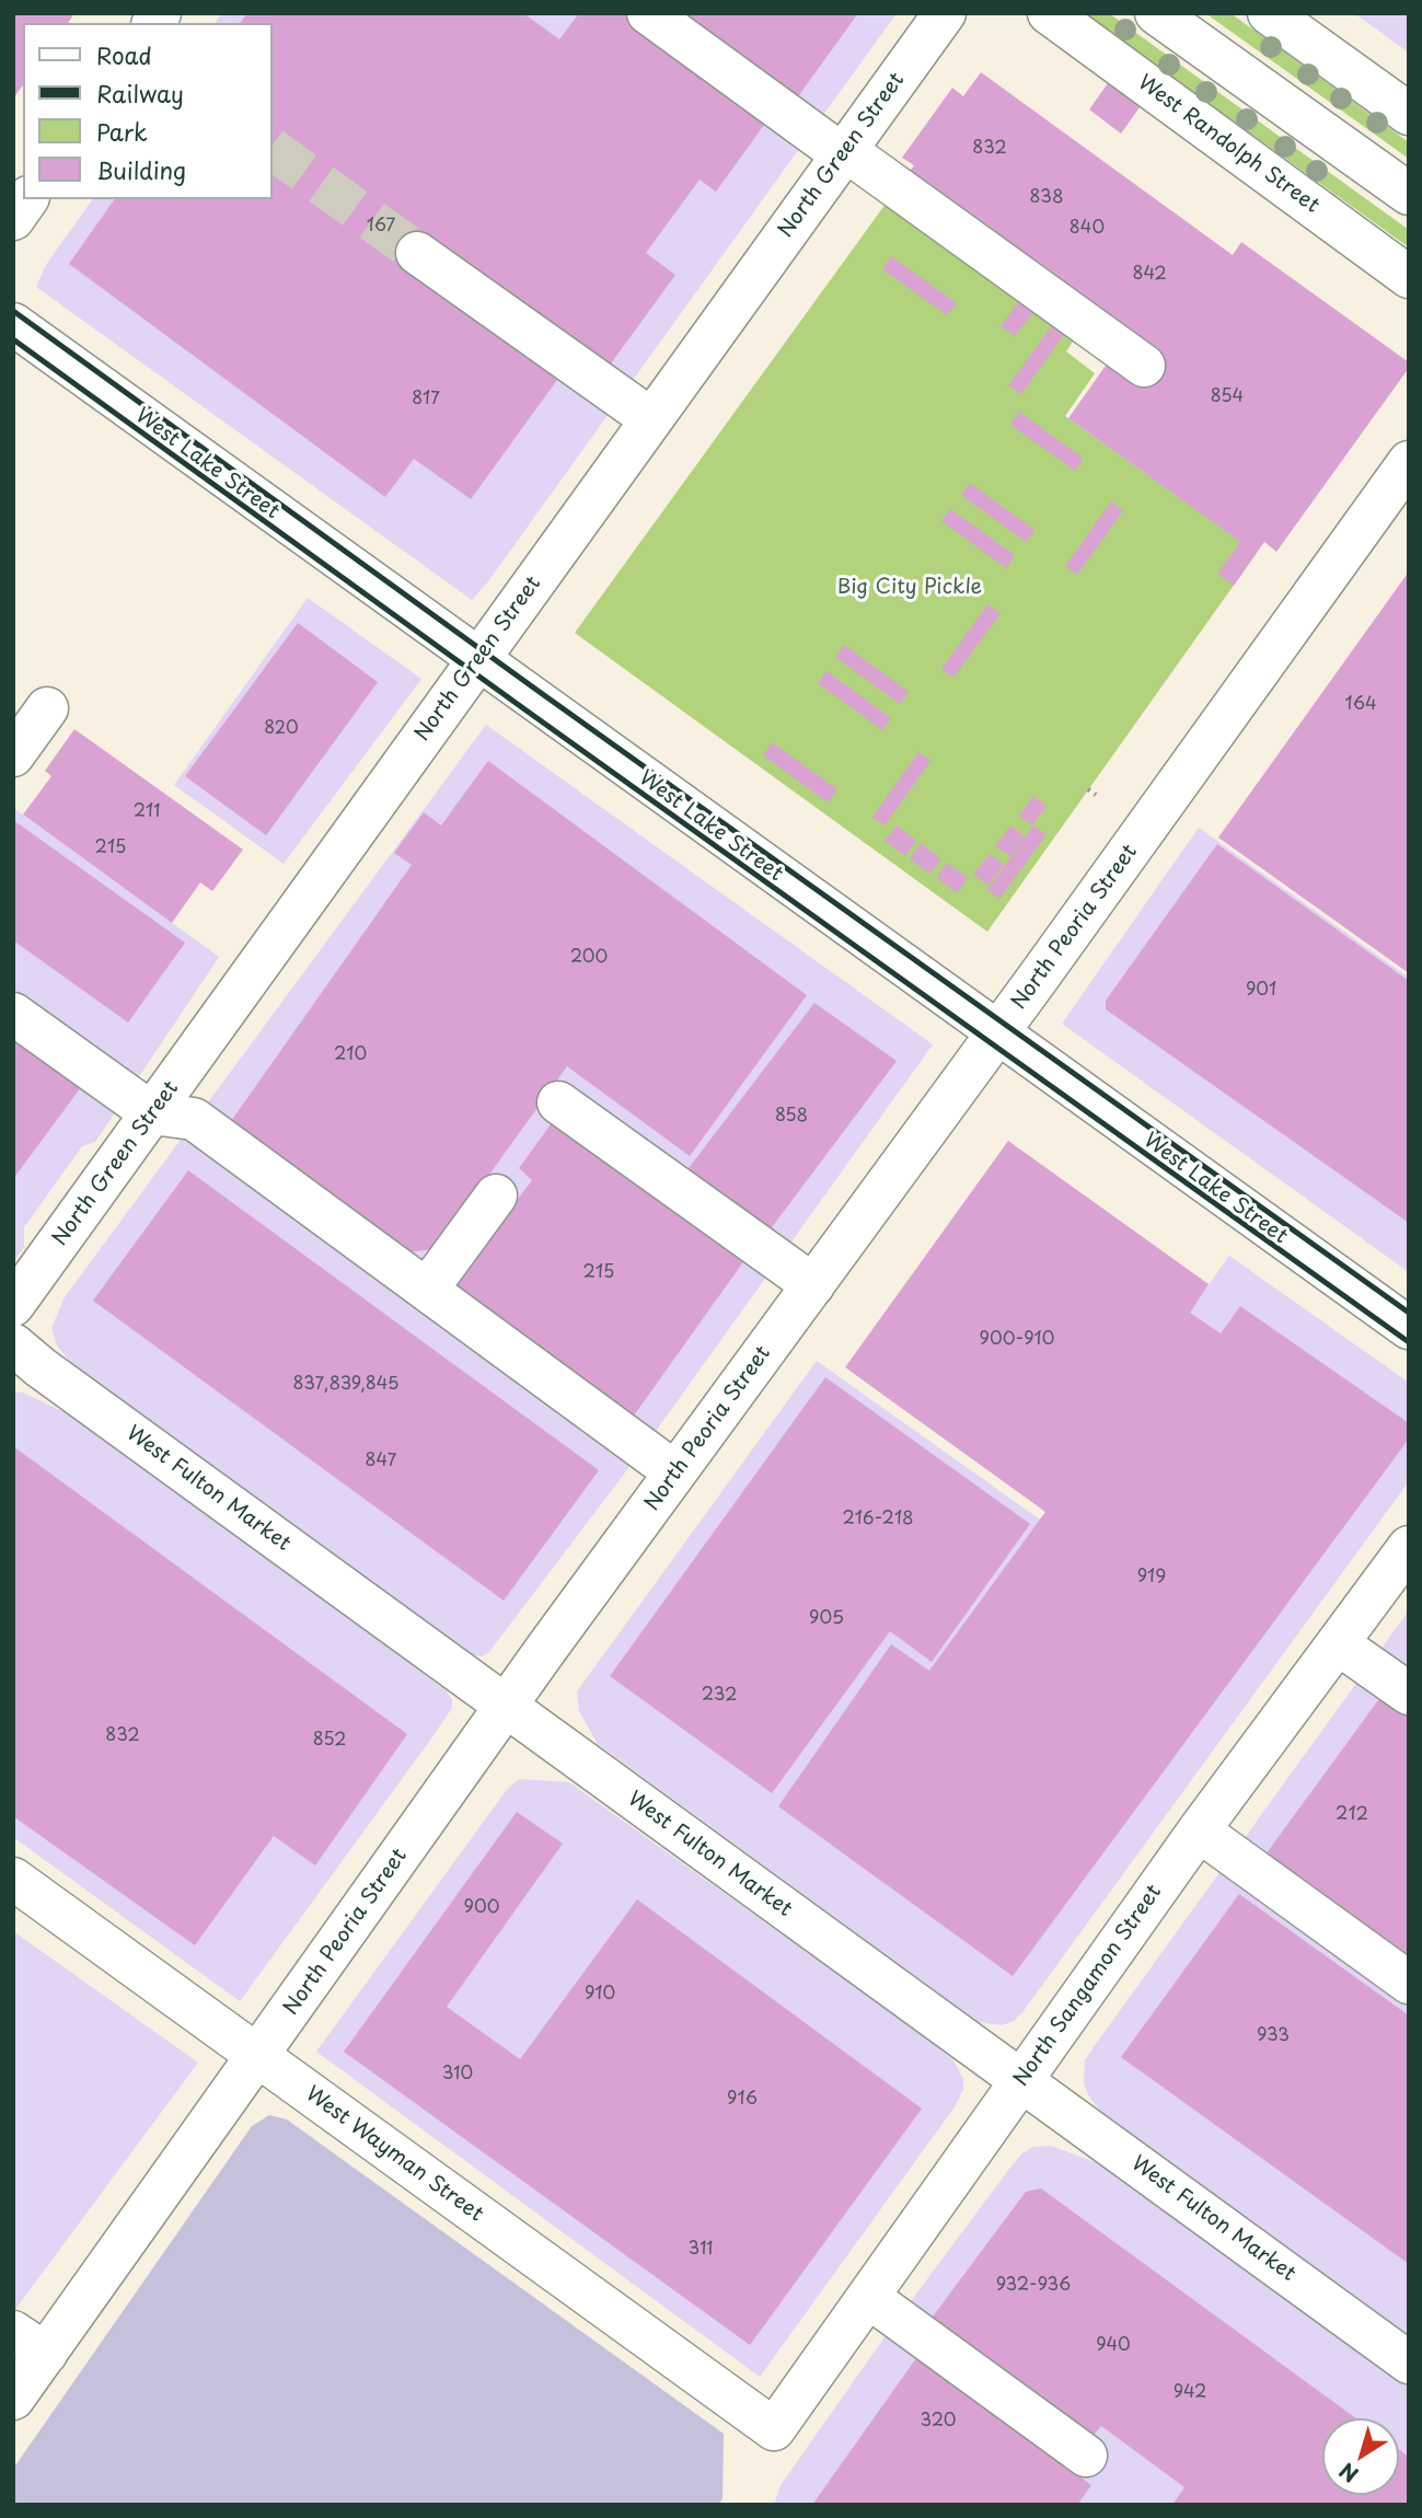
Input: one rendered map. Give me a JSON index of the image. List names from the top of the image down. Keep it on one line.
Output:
{"streets":{"street":["West Randolph Street","North Green Street","West Lake Street","North Peoria Street","West Fulton Market","North Sangamon Street","West Wayman Street"]},"crossings":[["North Green Street","West Lake Street"],["West Lake Street","North Peoria Street"],["North Peoria Street","West Fulton Market"],["North Peoria Street","West Wayman Street"],["West Fulton Market","North Sangamon Street"],["North Sangamon Street","West Wayman Street"]],"parks":["Big City Pickle"],"house_numbers":["832","838","167","840","842","854","817","164","820","211","215","200","901","210","858","215","900-910","837,839,845","847","216-218","919","905","232","832","852","212","900","910","933","310","916","311","932-936","940","942","320"],"legend":["Road","Railway","Park","Building"],"north":"bottom left"}
